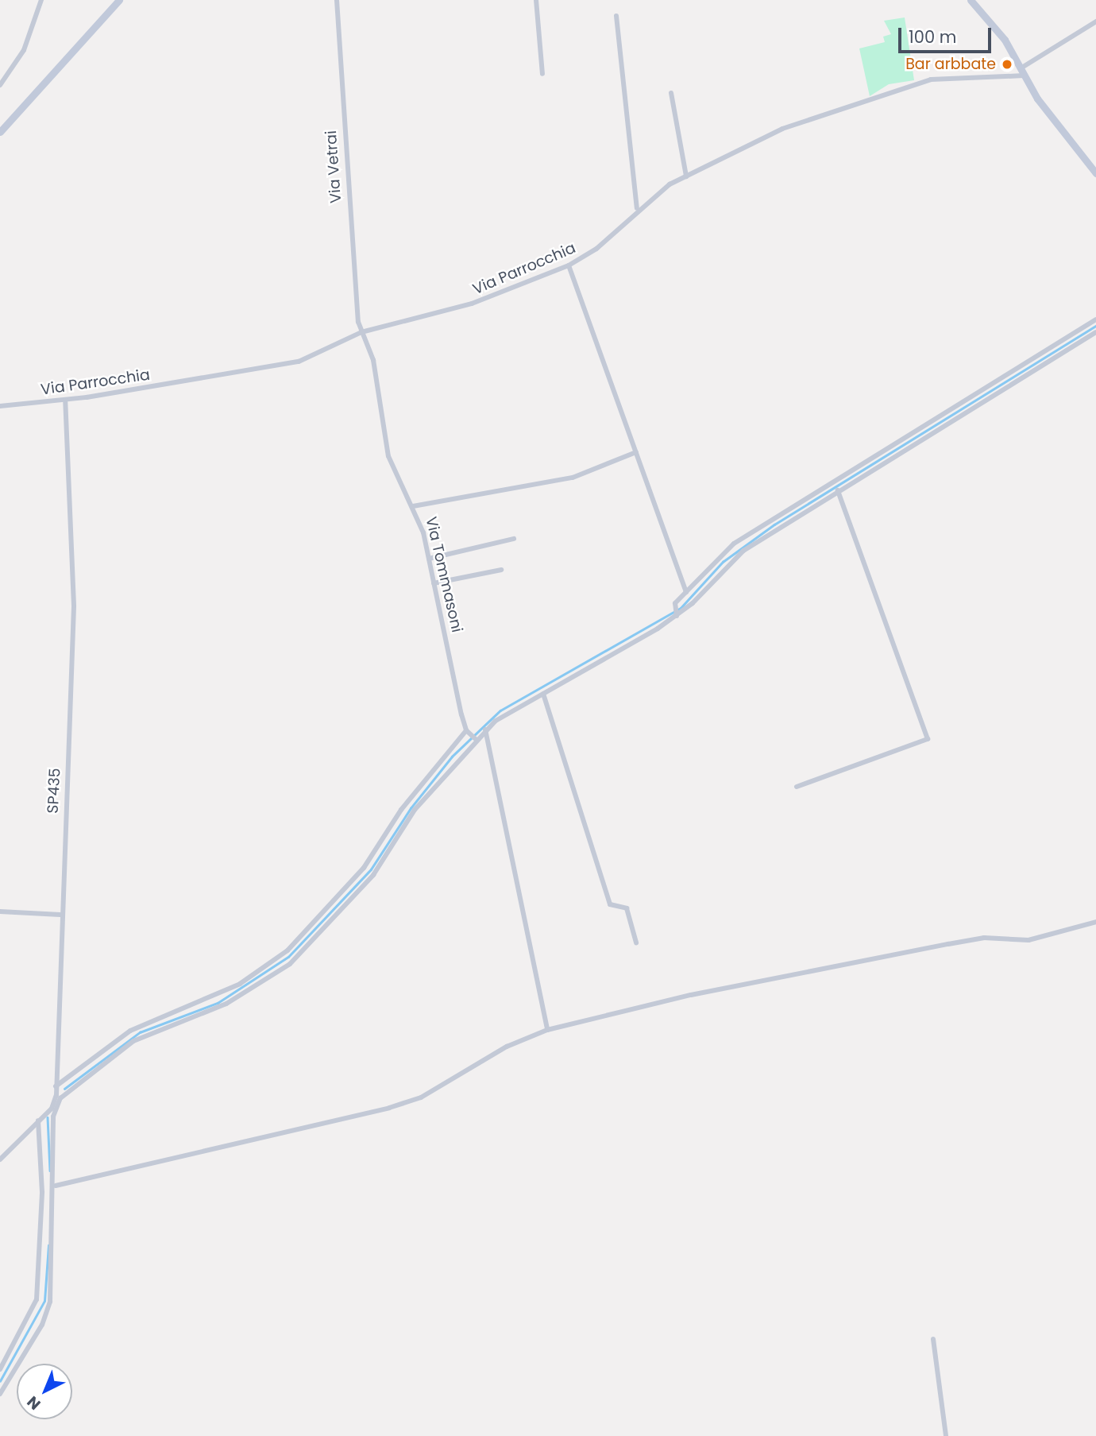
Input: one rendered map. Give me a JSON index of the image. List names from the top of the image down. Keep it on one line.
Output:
{"streets":{"street":["Via Vetrai","Via Parrocchia","Via Tommasoni","SP435"]},"crossings":[["Via Vetrai","Via Parrocchia"],["Via Vetrai","Via Tommasoni"],["Via Parrocchia","Via Tommasoni"],["Via Parrocchia","SP435"]],"places":["Bar arbbate"],"scale_bar":"100 m","north":"bottom left"}
